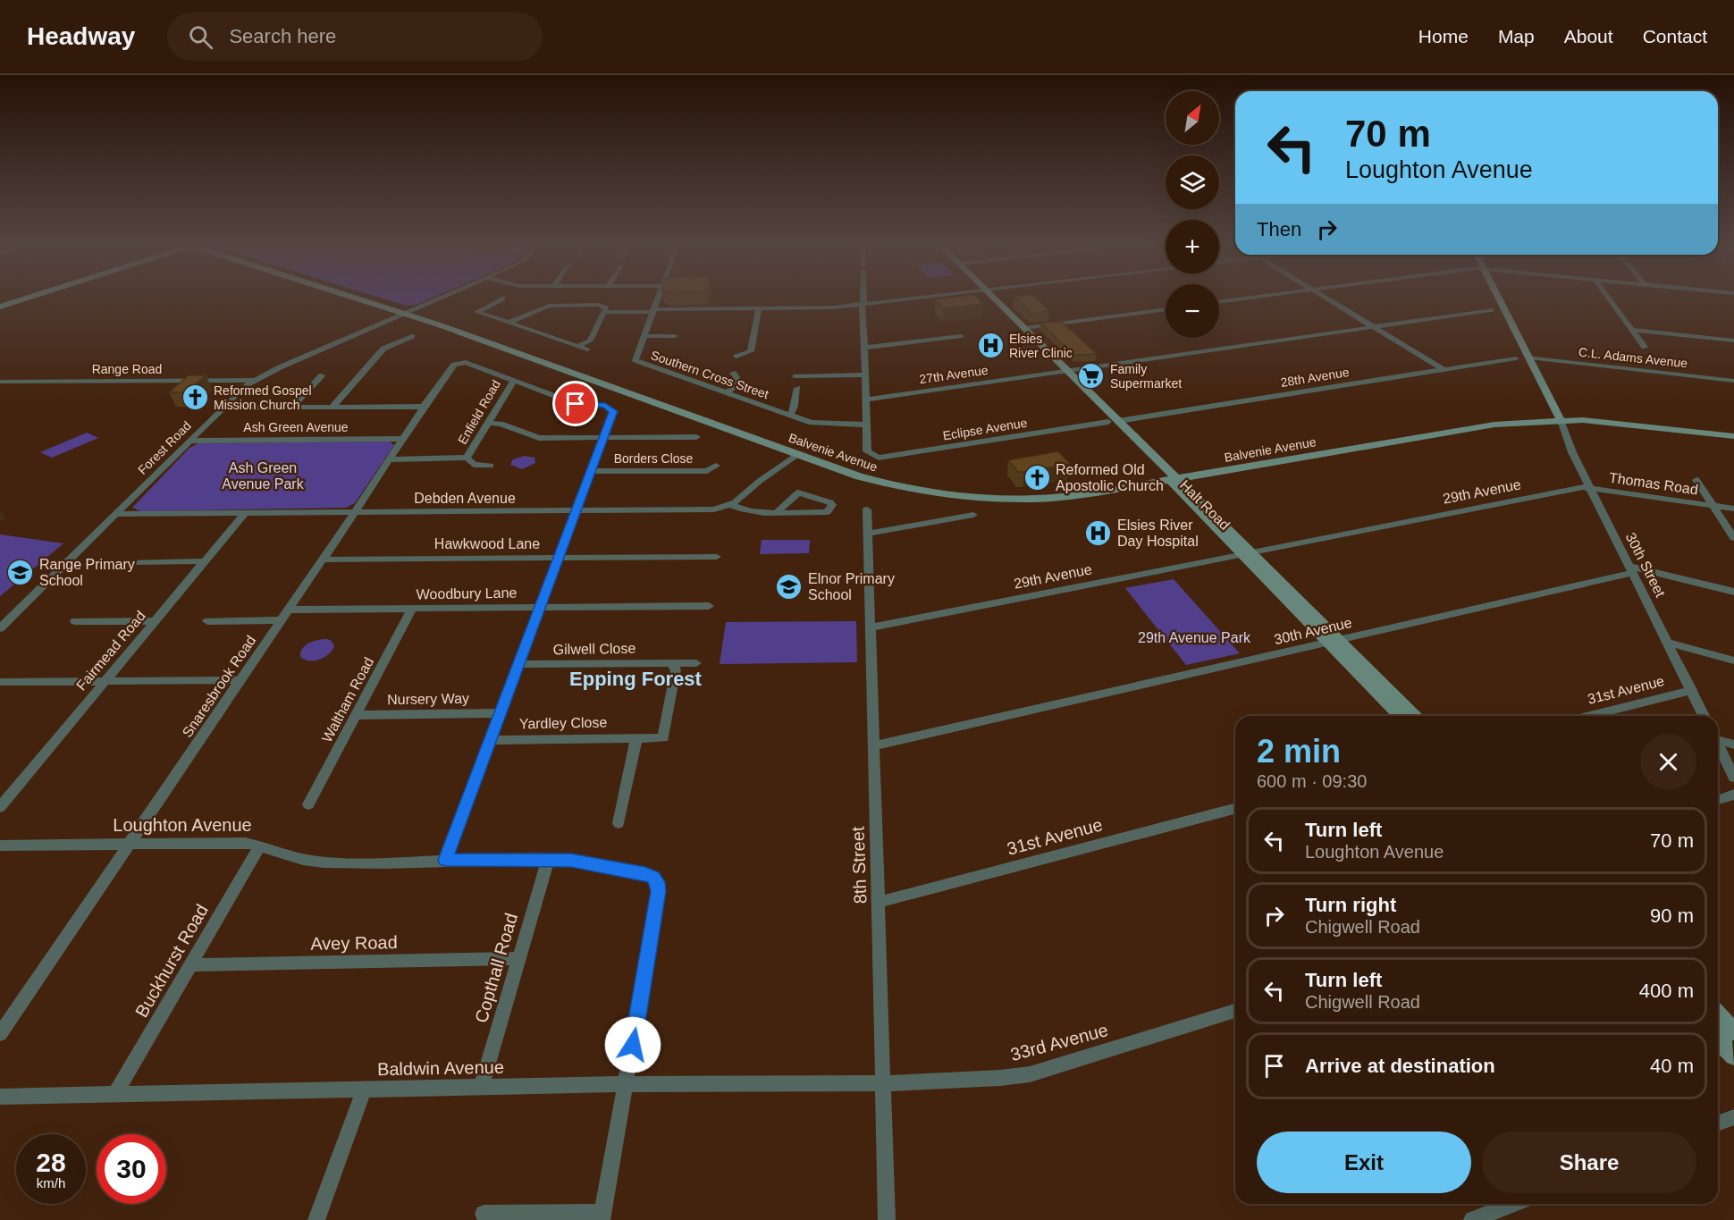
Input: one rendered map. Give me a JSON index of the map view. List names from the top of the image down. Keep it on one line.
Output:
{"streets":{"street":["C.L. Adams Avenue","Range Road","Southern Cross Street","27th Avenue","28th Avenue","Enfield Road","Ash Green Avenue","Eclipse Avenue","Forest Road","Balvenie Avenue","Borders Close","Thomas Road","29th Avenue","Debden Avenue","Halt Road","Hawkwood Lane","30th Street","Woodbury Lane","30th Avenue","Gilwell Close","Fairmead Road","Snaresbrook Road","31st Avenue","Nursery Way","Waltham Road","Yardley Close","Loughton Avenue","8th Street","Avey Road","Buckhurst Road","Copthall Road","33rd Avenue","Baldwin Avenue"]},"crossings":[["Range Road","Forest Road"],["Southern Cross Street","Eclipse Avenue"],["27th Avenue","Halt Road"],["28th Avenue","Eclipse Avenue"],["28th Avenue","Halt Road"],["Enfield Road","Snaresbrook Road"],["Ash Green Avenue","Forest Road"],["Ash Green Avenue","Snaresbrook Road"],["Eclipse Avenue","Halt Road"],["Forest Road","Balvenie Avenue"],["Forest Road","Debden Avenue"],["Balvenie Avenue","Debden Avenue"],["Balvenie Avenue","Halt Road"],["Balvenie Avenue","30th Street"],["Thomas Road","29th Avenue"],["Thomas Road","30th Street"],["29th Avenue","Halt Road"],["29th Avenue","30th Street"],["29th Avenue","8th Street"],["Debden Avenue","Fairmead Road"],["Debden Avenue","Snaresbrook Road"],["Halt Road","30th Avenue"],["Hawkwood Lane","Snaresbrook Road"],["30th Street","30th Avenue"],["30th Street","31st Avenue"],["Woodbury Lane","Snaresbrook Road"],["Woodbury Lane","Waltham Road"],["30th Avenue","8th Street"],["Gilwell Close","Yardley Close"],["Snaresbrook Road","Loughton Avenue"],["31st Avenue","8th Street"],["Nursery Way","Waltham Road"],["Loughton Avenue","Buckhurst Road"],["Loughton Avenue","Copthall Road"],["Loughton Avenue","Baldwin Avenue"],["8th Street","33rd Avenue"],["8th Street","Baldwin Avenue"],["Avey Road","Buckhurst Road"],["Avey Road","Copthall Road"],["Buckhurst Road","Baldwin Avenue"],["Copthall Road","Baldwin Avenue"],["33rd Avenue","Baldwin Avenue"]],"districts":["Epping Forest"],"parks":["Ash Green Avenue Park","29th Avenue Park"],"places":{"hospital":["Elsies River Clinic","Elsies River Day Hospital"],"supermarket":["Family Supermarket"],"church":["Reformed Gospel Mission Church","Reformed Old Apostolic Church"],"school or university":["Range Primary School","Elnor Primary School"]},"north":"top right","page":{"header":"Headway","search":"Search here","nav":["Home","Map","About","Contact"],"map_buttons":["+","−"],"turn":["70 m","Loughton Avenue"],"then":"Then","heading":["2 min","600 m · 09:30"],"list":[{"name":"Turn left","note":"Loughton Avenue","value":"70 m"},{"name":"Turn right","note":"Chigwell Road","value":"90 m"},{"name":"Turn left","note":"Chigwell Road","value":"400 m"},{"name":"Arrive at destination","value":"40 m"}],"buttons":["Exit","Share"],"speed":"28 km/h","limit":"30"}}
